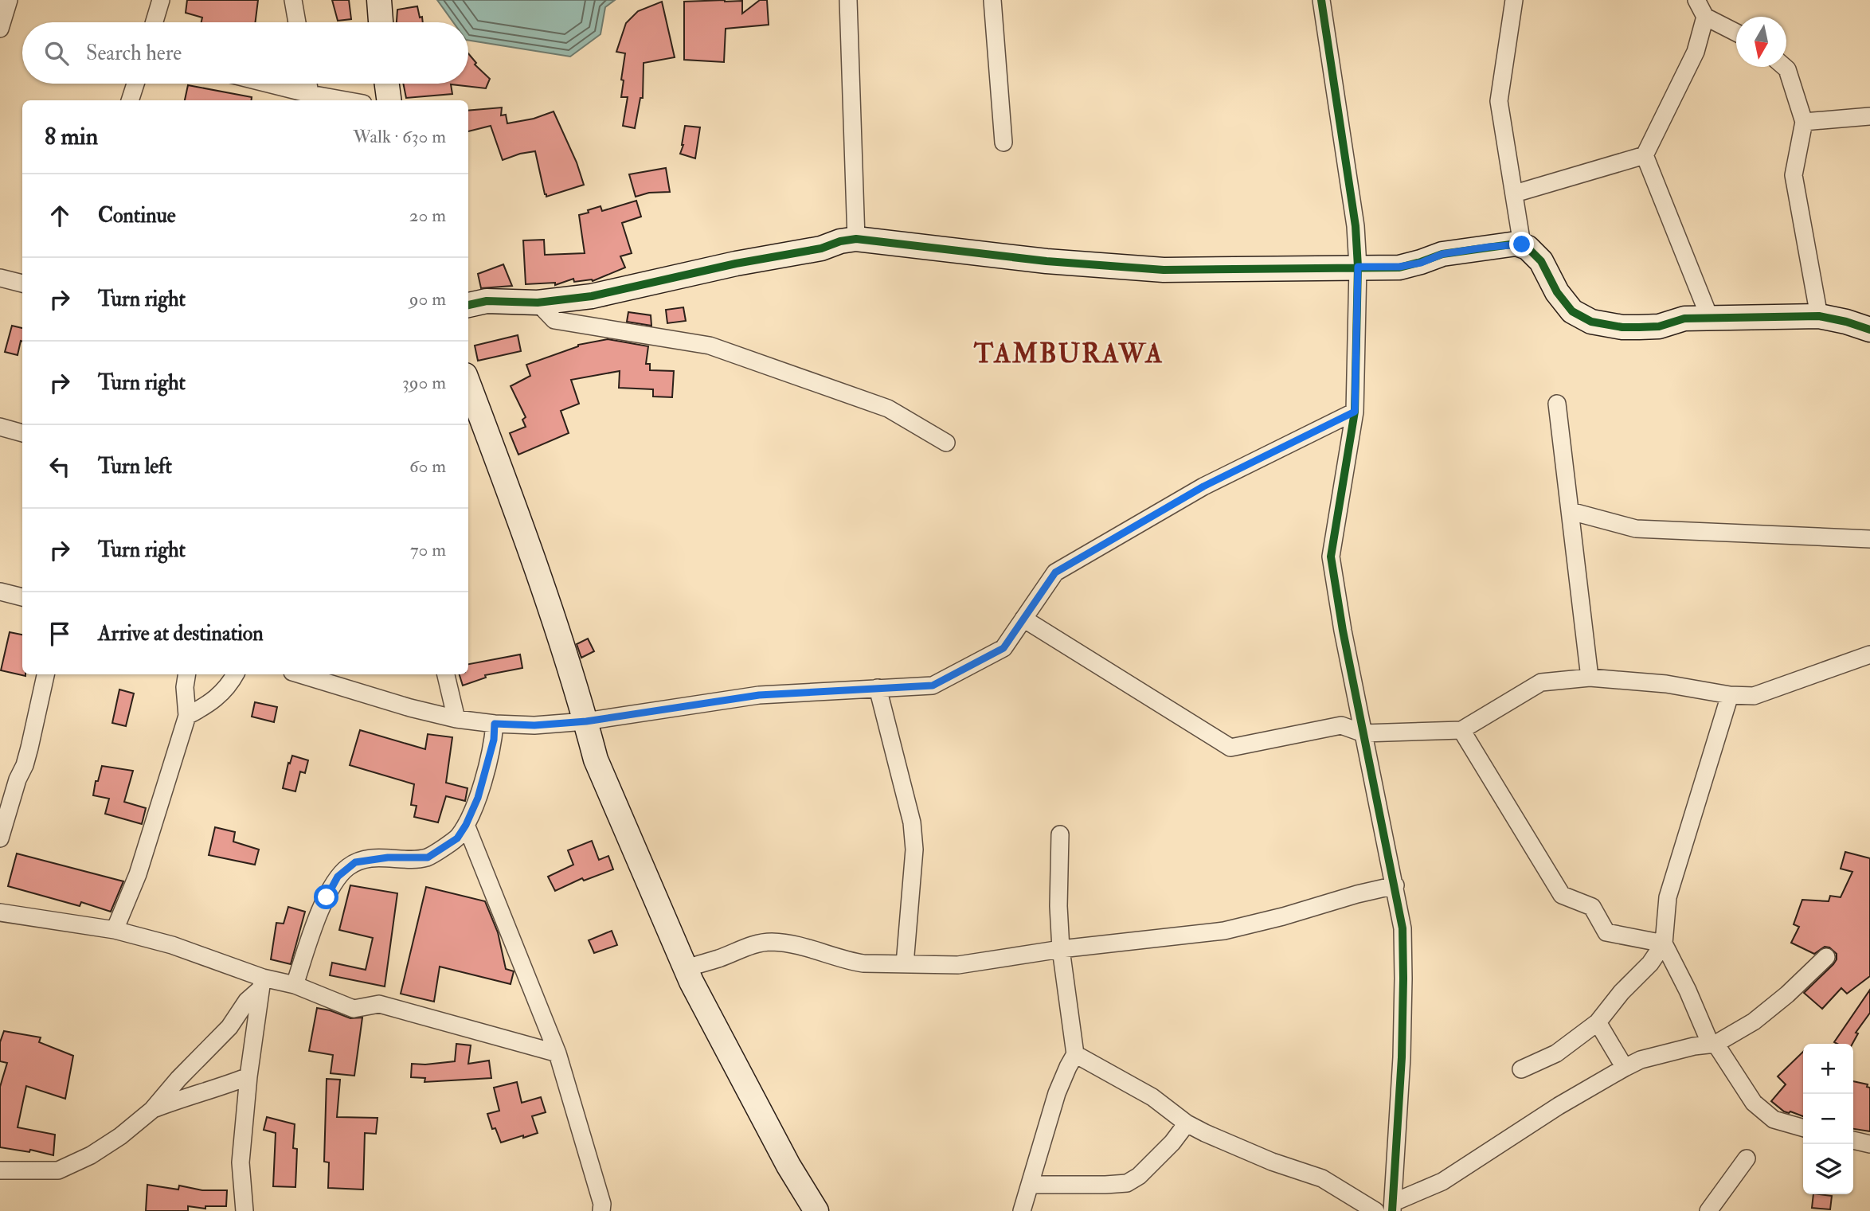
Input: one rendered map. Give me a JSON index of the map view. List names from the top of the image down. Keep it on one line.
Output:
{"districts":["TAMBURAWA"],"north":"bottom","page":{"search":"Search here","heading":["8 min","Walk · 630 m"],"list":[["Continue","20 m"],["Turn right","90 m"],["Turn right","390 m"],["Turn left","60 m"],["Turn right","70 m"],"Arrive at destination"],"map_buttons":["+","−"]}}
